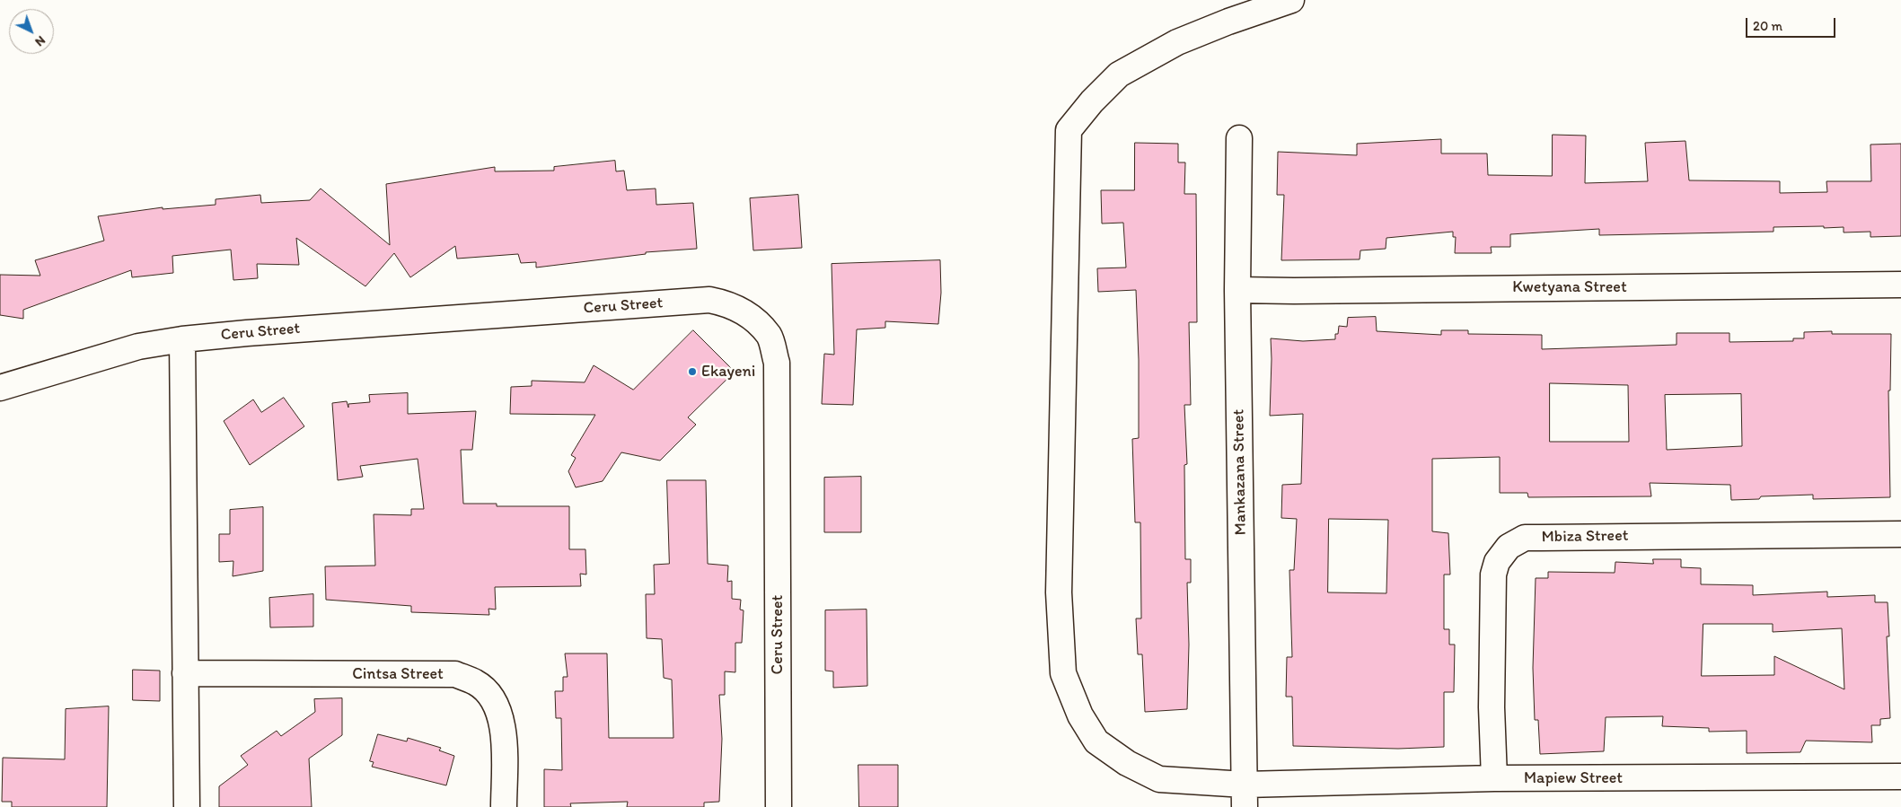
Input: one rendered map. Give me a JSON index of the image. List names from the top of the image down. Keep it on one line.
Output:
{"streets":{"street":["Kwetyana Street","Ceru Street","Mankazana Street","Mbiza Street","Cintsa Street","Mapiew Street"]},"crossings":[["Kwetyana Street","Mankazana Street"],["Mankazana Street","Mapiew Street"],["Mbiza Street","Mapiew Street"]],"places":["Ekayeni"],"scale_bar":"20 m","north":"bottom right"}
